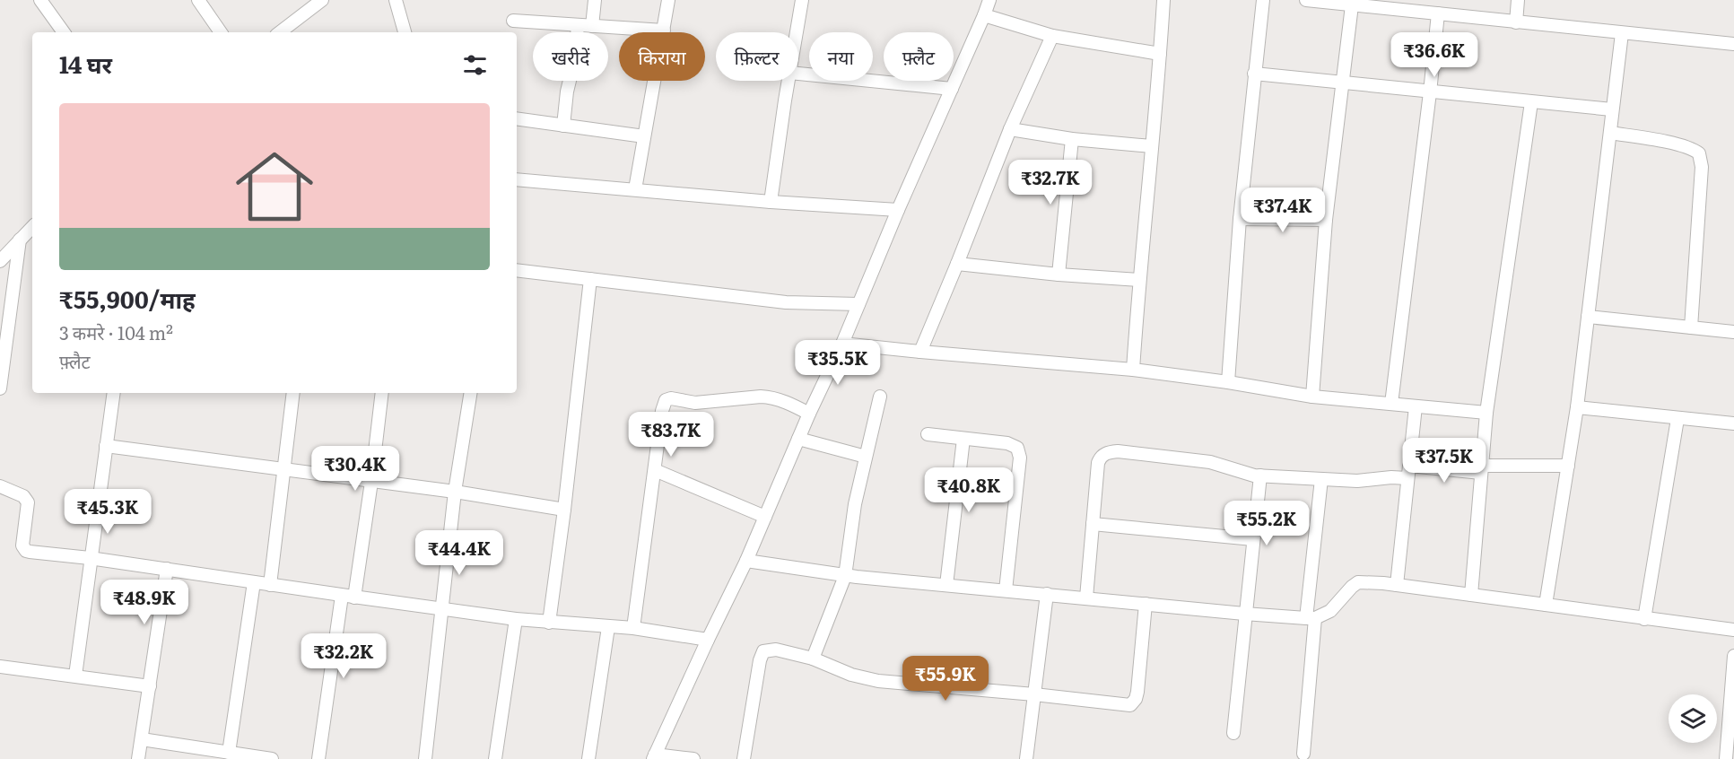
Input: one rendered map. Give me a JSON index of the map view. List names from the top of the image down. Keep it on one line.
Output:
{"page":{"price":["₹36.6K","₹32.7K","₹37.4K","₹35.5K","₹83.7K","₹37.5K","₹30.4K","₹40.8K","₹45.3K","₹55.2K","₹44.4K","₹48.9K","₹32.2K","₹55.9K"],"chip":["खरीदें","किराया","फ़िल्टर","नया","फ़्लैट"],"heading":"14 घर","list":[{"name":"₹55,900/माह","note":"3 कमरे · 104 m² · फ़्लैट"}]}}
